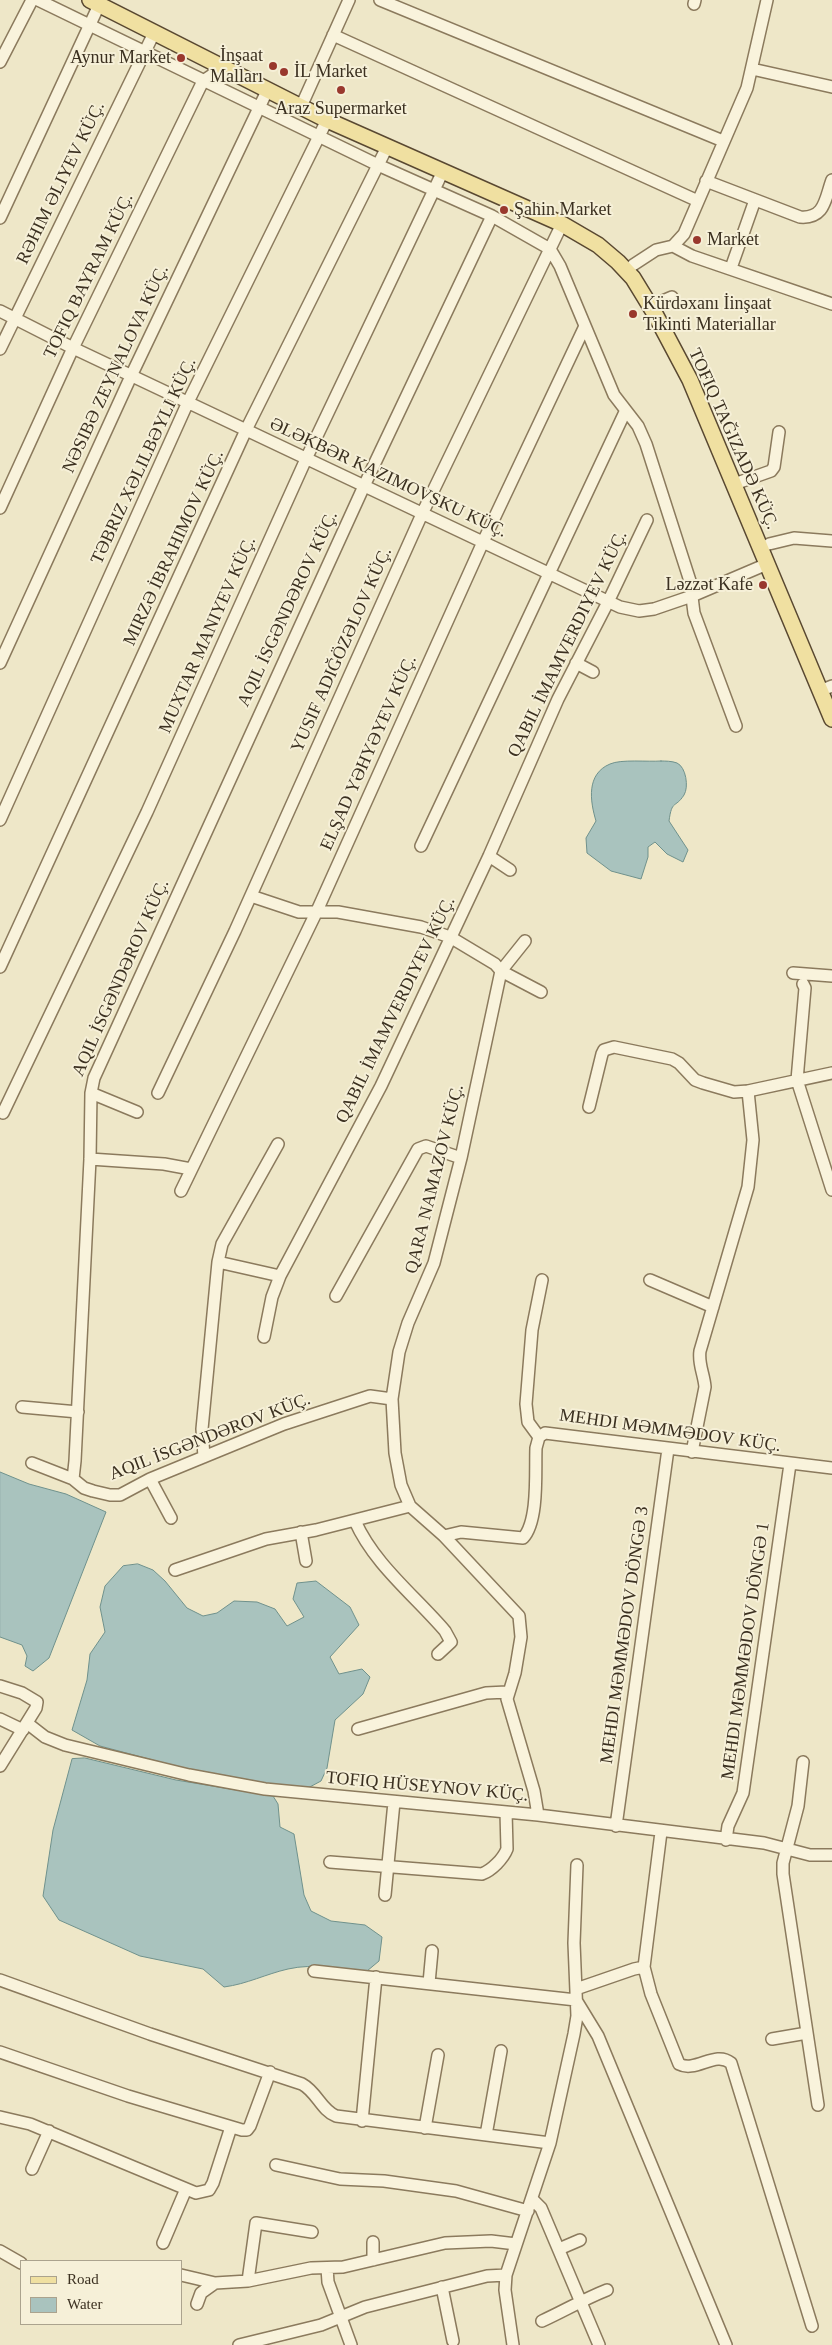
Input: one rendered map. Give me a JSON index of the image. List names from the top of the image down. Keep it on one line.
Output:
{"streets":{"street":["RƏHIM ƏLIYEV KÜÇ.","TOFIQ BAYRAM KÜÇ.","NƏSIBƏ ZEYNALOVA KÜÇ.","TƏBRIZ XƏLILBƏYLI KÜÇ.","MIRZƏ İBRAHIMOV KÜÇ.","AQIL İSGƏNDƏROV KÜÇ.","MUXTAR MANIYEV KÜÇ.","QABIL İMAMVERDIYEV KÜÇ.","ELŞAD YƏHYƏYEV KÜÇ.","QARA NAMAZOV KÜÇ.","MEHDI MƏMMƏDOV KÜÇ.","MEHDI MƏMMƏDOV DÖNGƏ 3","MEHDI MƏMMƏDOV DÖNGƏ 1","TOFIQ HÜSEYNOV KÜÇ."]},"crossings":[["AQIL İSGƏNDƏROV KÜÇ.","QARA NAMAZOV KÜÇ."],["QARA NAMAZOV KÜÇ.","MEHDI MƏMMƏDOV KÜÇ."],["QARA NAMAZOV KÜÇ.","TOFIQ HÜSEYNOV KÜÇ."],["MEHDI MƏMMƏDOV KÜÇ.","MEHDI MƏMMƏDOV DÖNGƏ 3"],["MEHDI MƏMMƏDOV KÜÇ.","MEHDI MƏMMƏDOV DÖNGƏ 1"],["MEHDI MƏMMƏDOV DÖNGƏ 3","TOFIQ HÜSEYNOV KÜÇ."],["MEHDI MƏMMƏDOV DÖNGƏ 1","TOFIQ HÜSEYNOV KÜÇ."]],"places":["Aynur Market","İnşaat Malları","İL Market","Araz Supermarket","Şahin Market","Market","Kürdəxanı İinşaat Tikinti Materiallar","Ləzzət Kafe"],"legend":["Road","Water"]}
